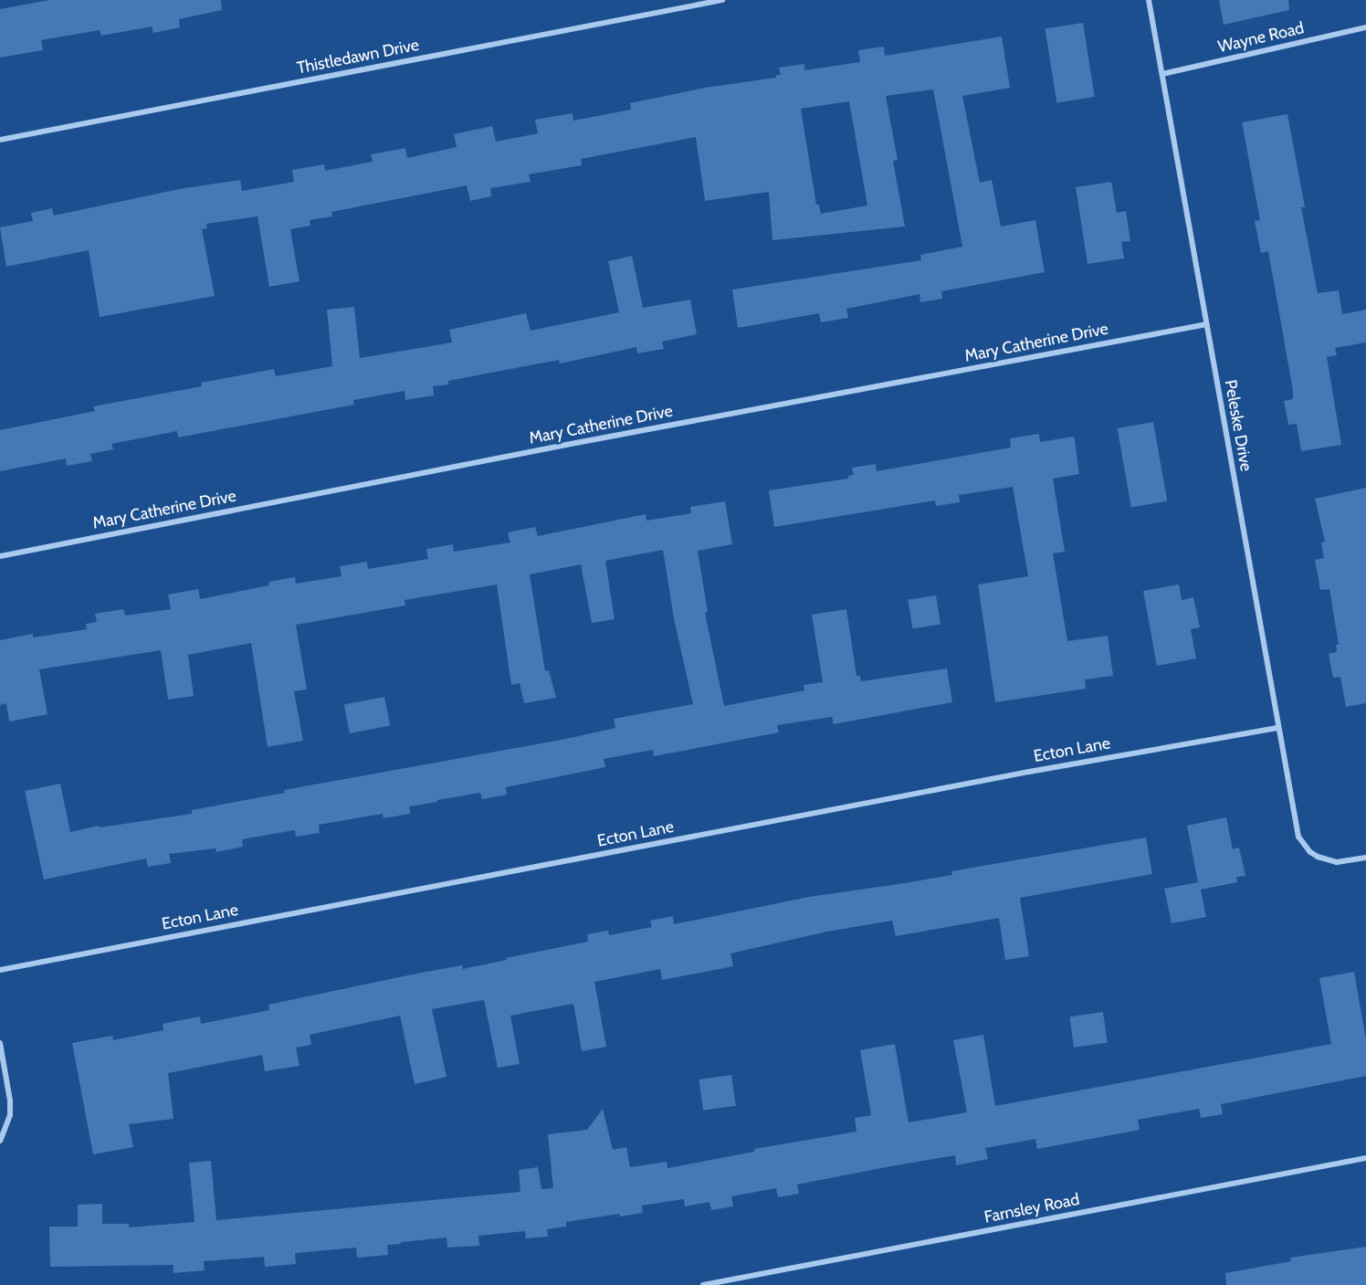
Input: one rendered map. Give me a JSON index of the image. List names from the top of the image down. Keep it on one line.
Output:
{"streets":{"street":["Wayne Road","Thistledawn Drive","Mary Catherine Drive","Peleske Drive","Ecton Lane","Farnsley Road"]},"crossings":[["Wayne Road","Peleske Drive"],["Mary Catherine Drive","Peleske Drive"],["Peleske Drive","Ecton Lane"]]}
